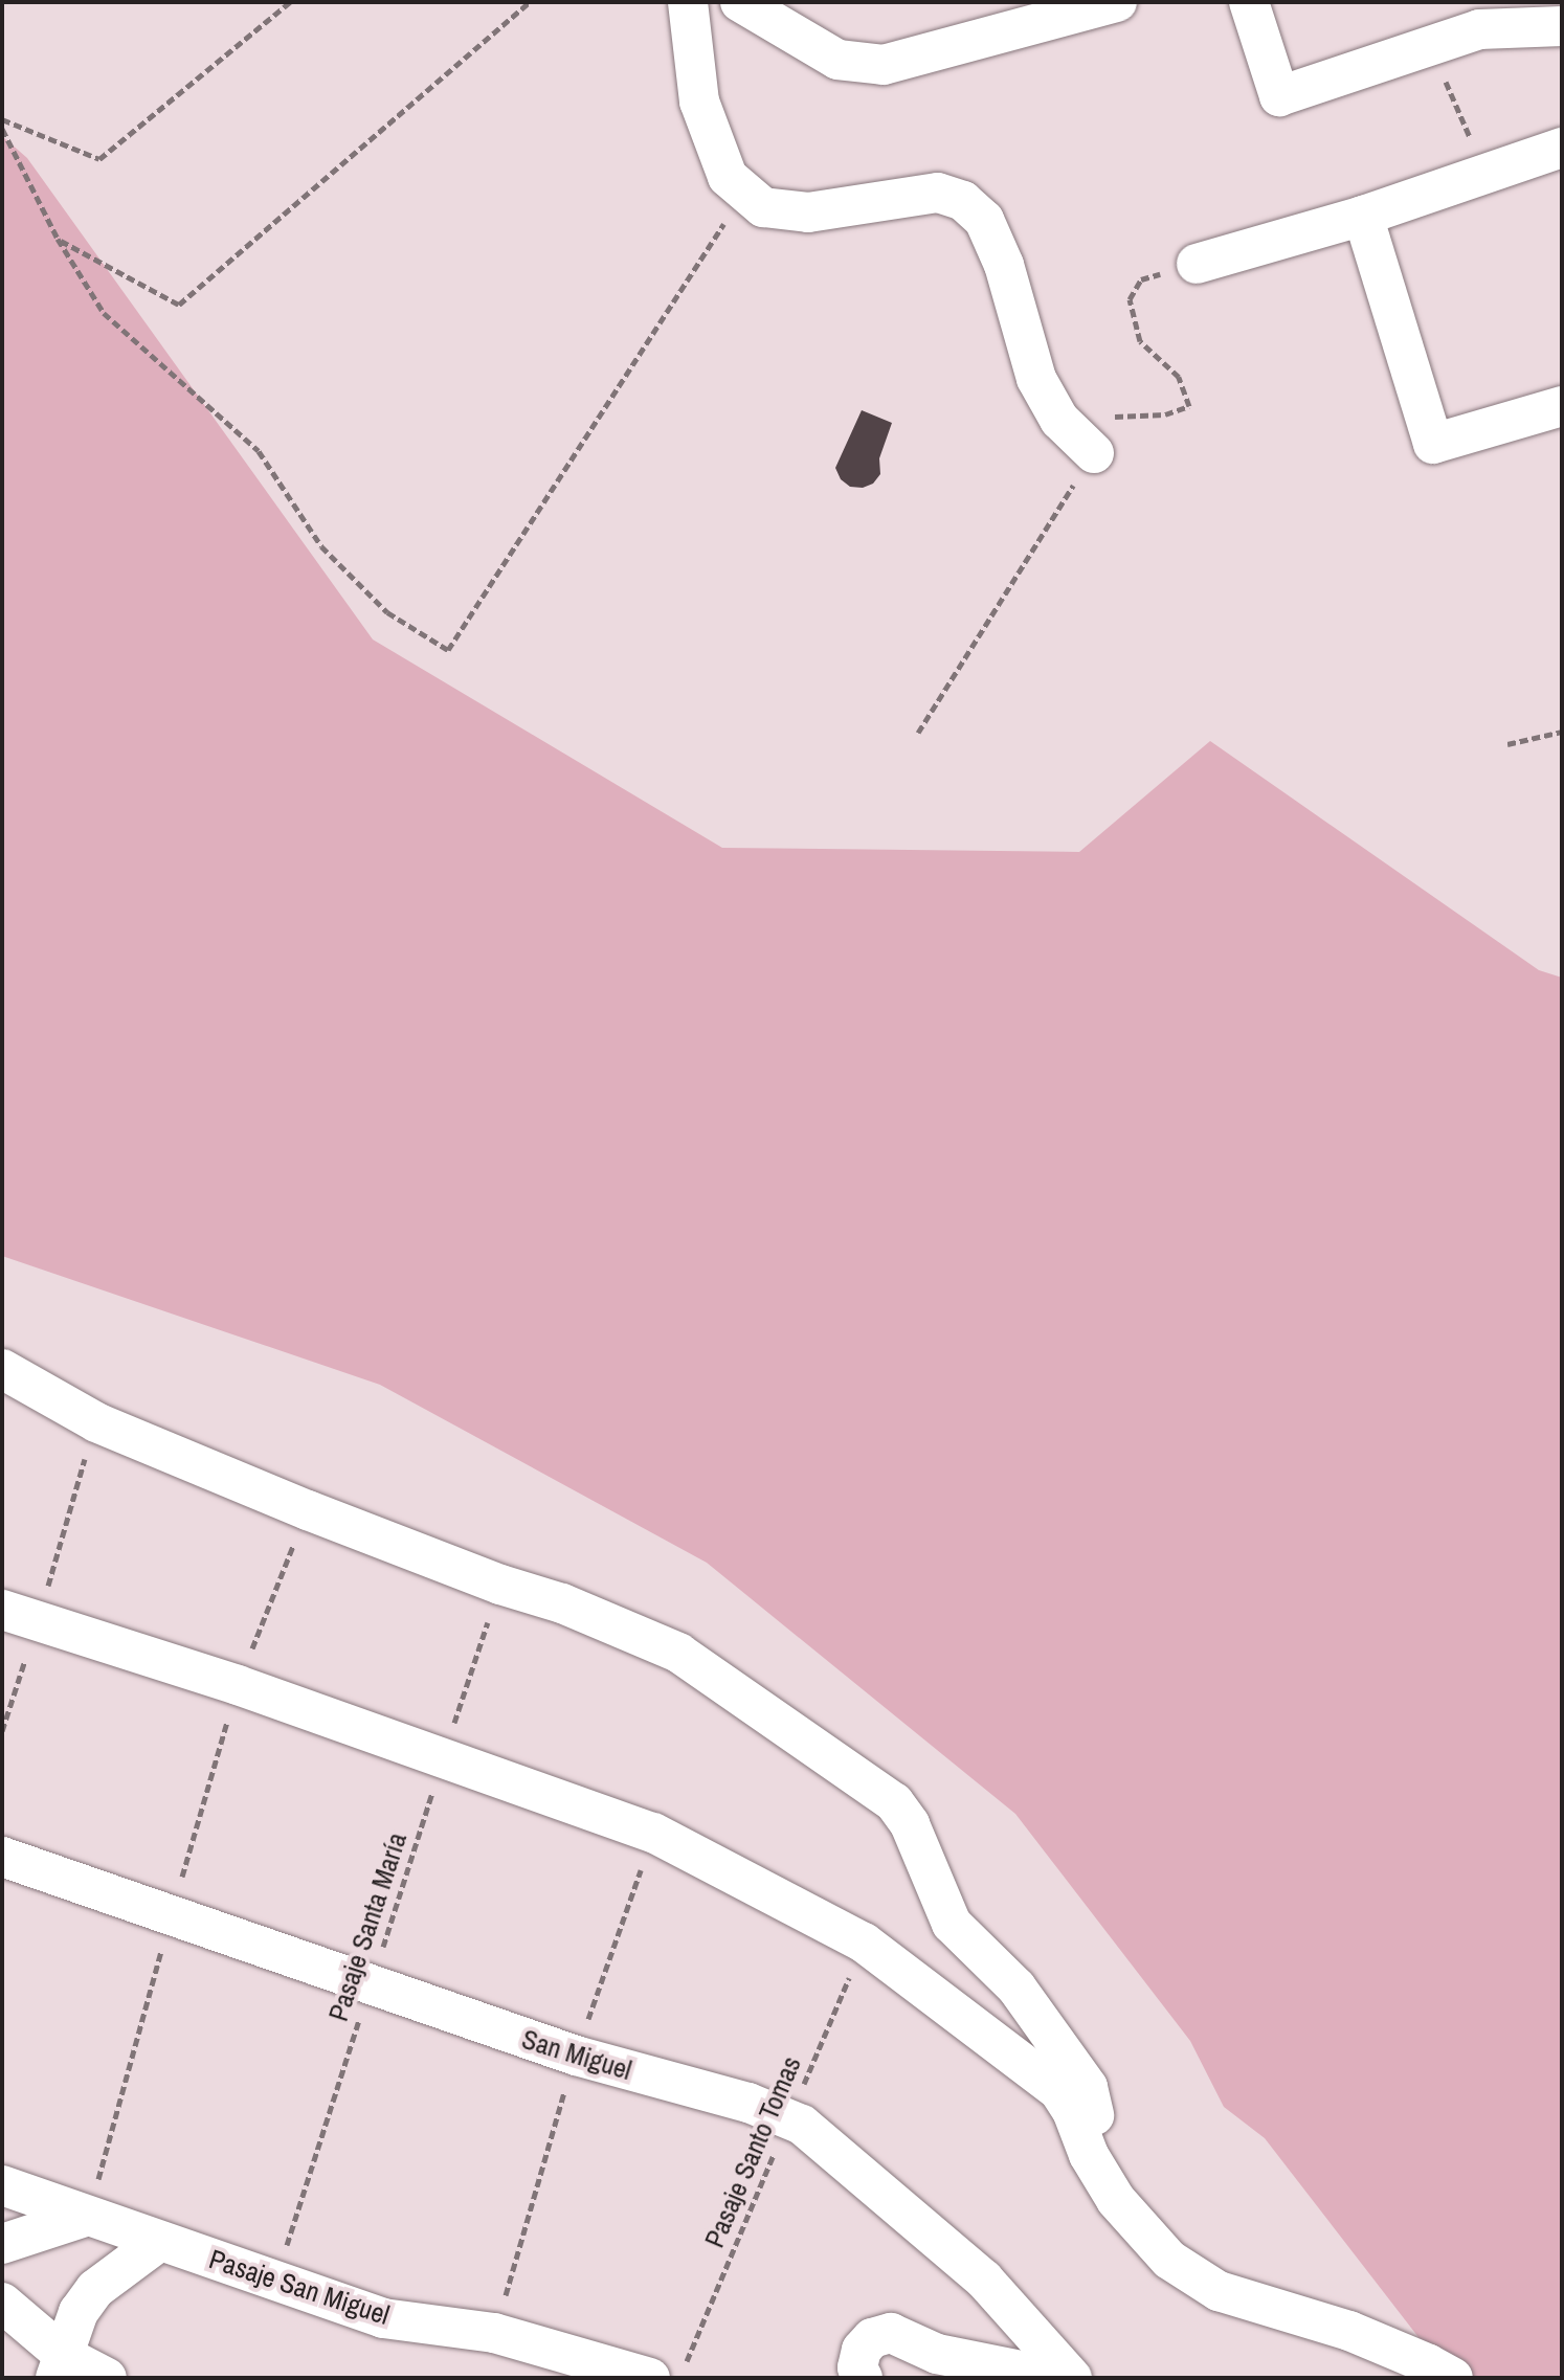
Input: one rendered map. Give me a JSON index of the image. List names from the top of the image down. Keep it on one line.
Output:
{"streets":{"street":["San Miguel","Pasaje San Miguel"],"path":["Pasaje Santa María","Pasaje Santo Tomas"]},"crossings":[["Pasaje Santa María","San Miguel"],["Pasaje Santa María","Pasaje San Miguel"],["San Miguel","Pasaje Santo Tomas"]]}
